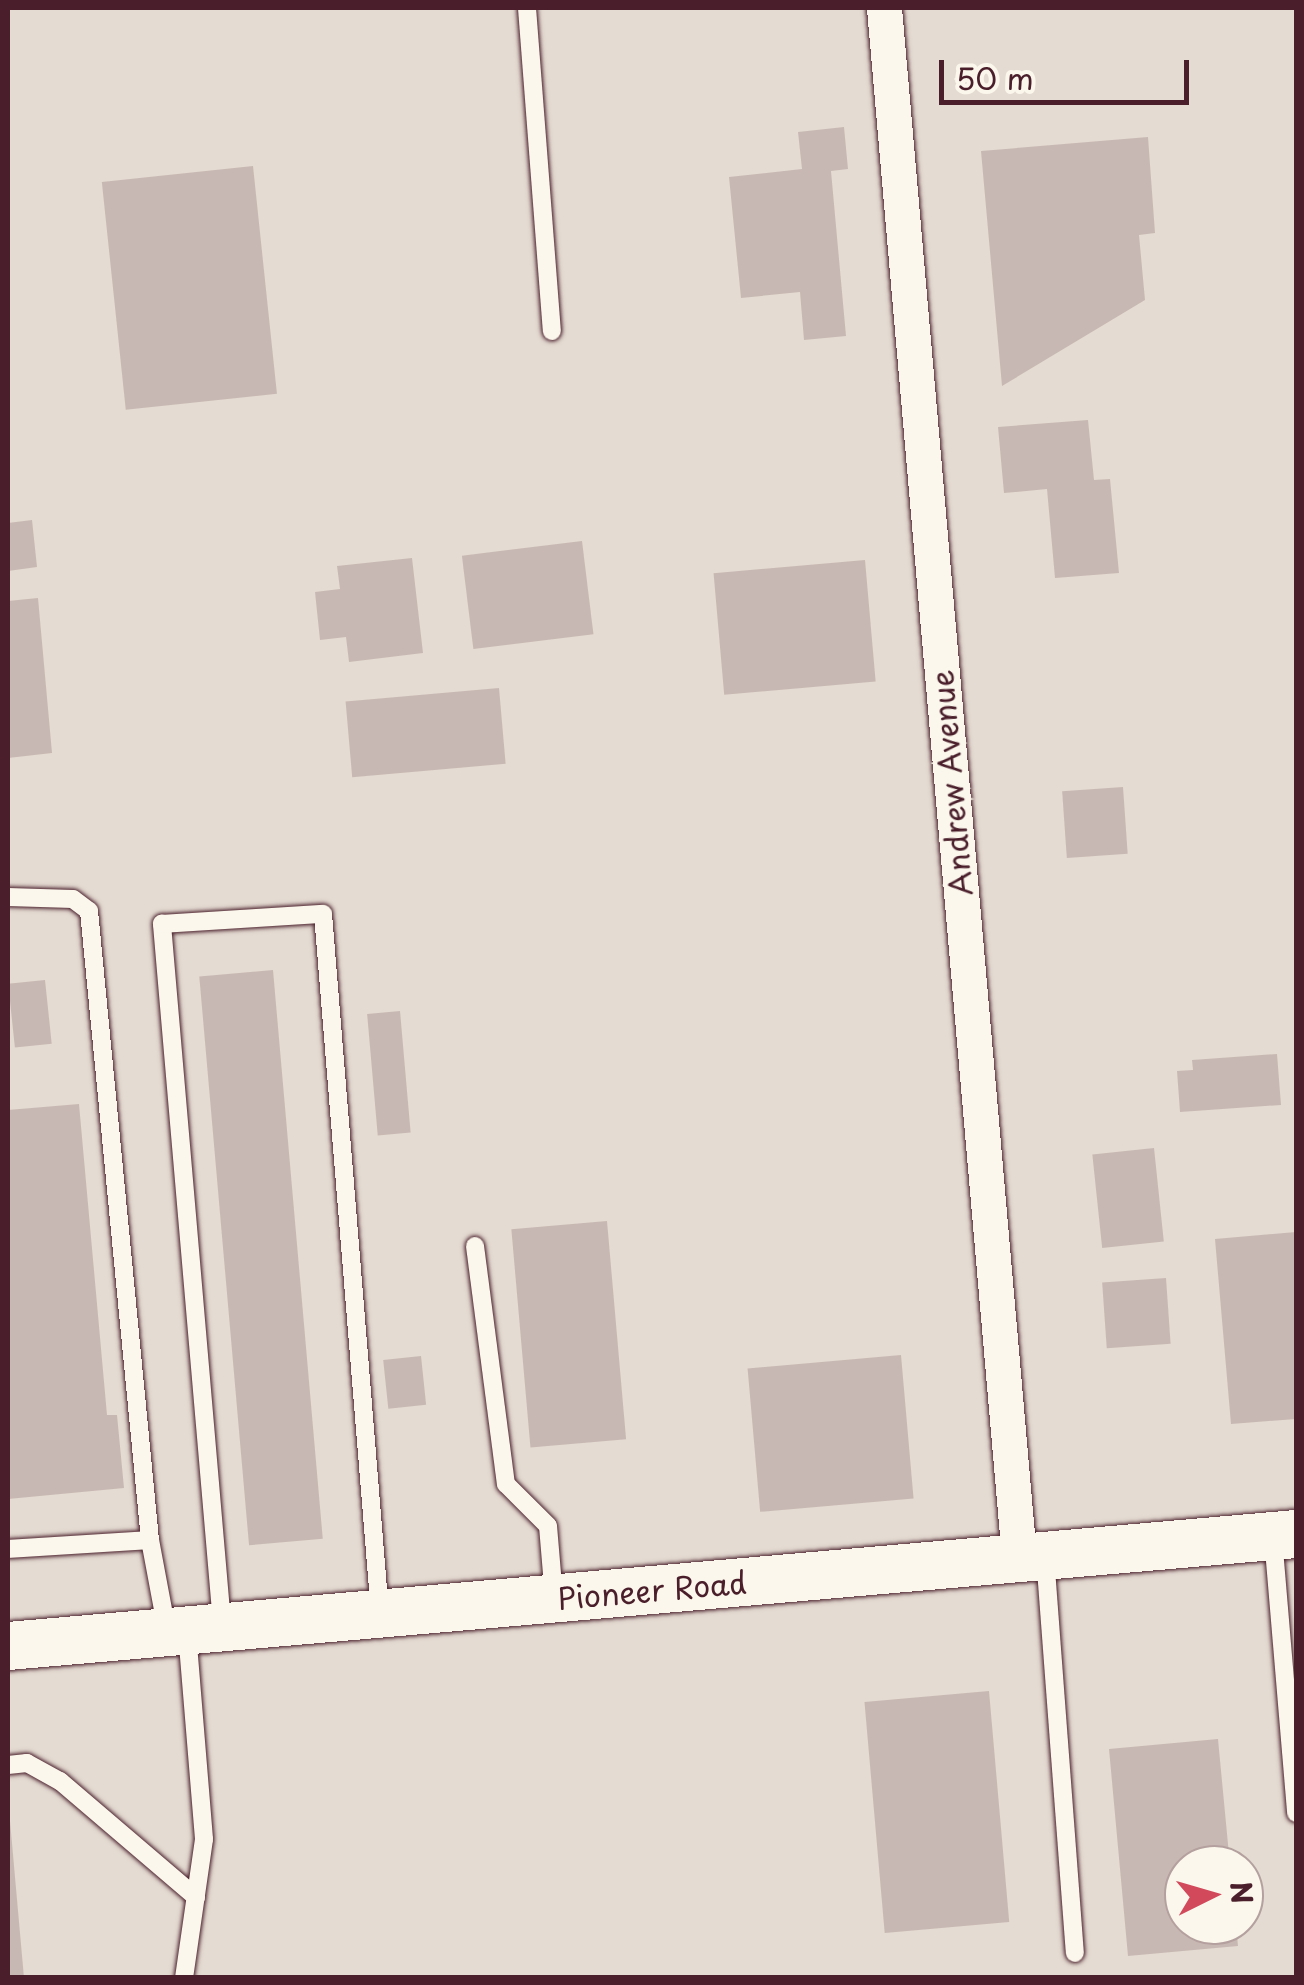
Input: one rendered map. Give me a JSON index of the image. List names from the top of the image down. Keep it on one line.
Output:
{"streets":{"main road":["Pioneer Road"],"street":["Andrew Avenue"]},"crossings":[["Andrew Avenue","Pioneer Road"]],"scale_bar":"50 m","north":"right"}
